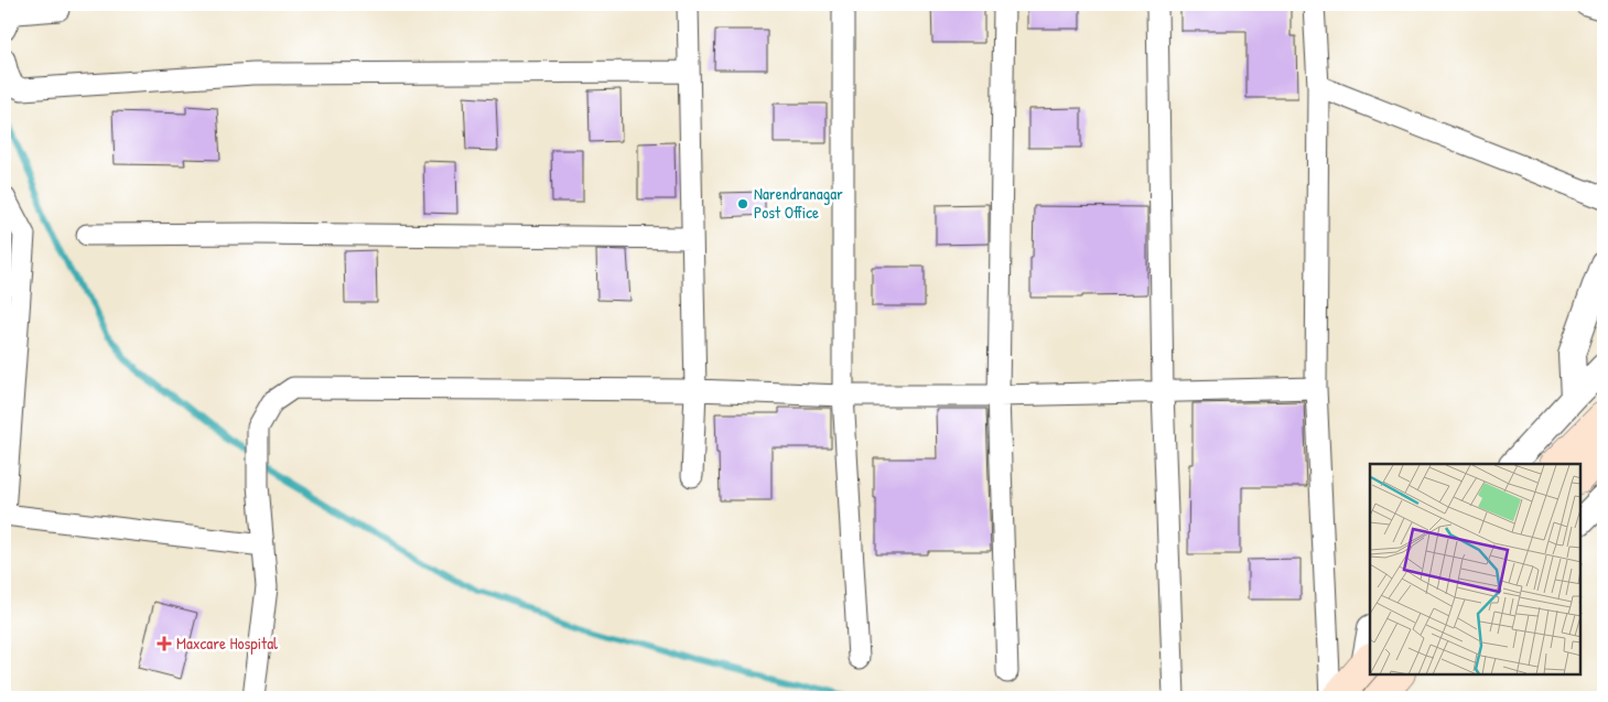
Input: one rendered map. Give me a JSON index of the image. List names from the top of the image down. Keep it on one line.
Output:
{"places":{"other":["Narendranagar Post Office"],"health":["Maxcare Hospital"]}}
